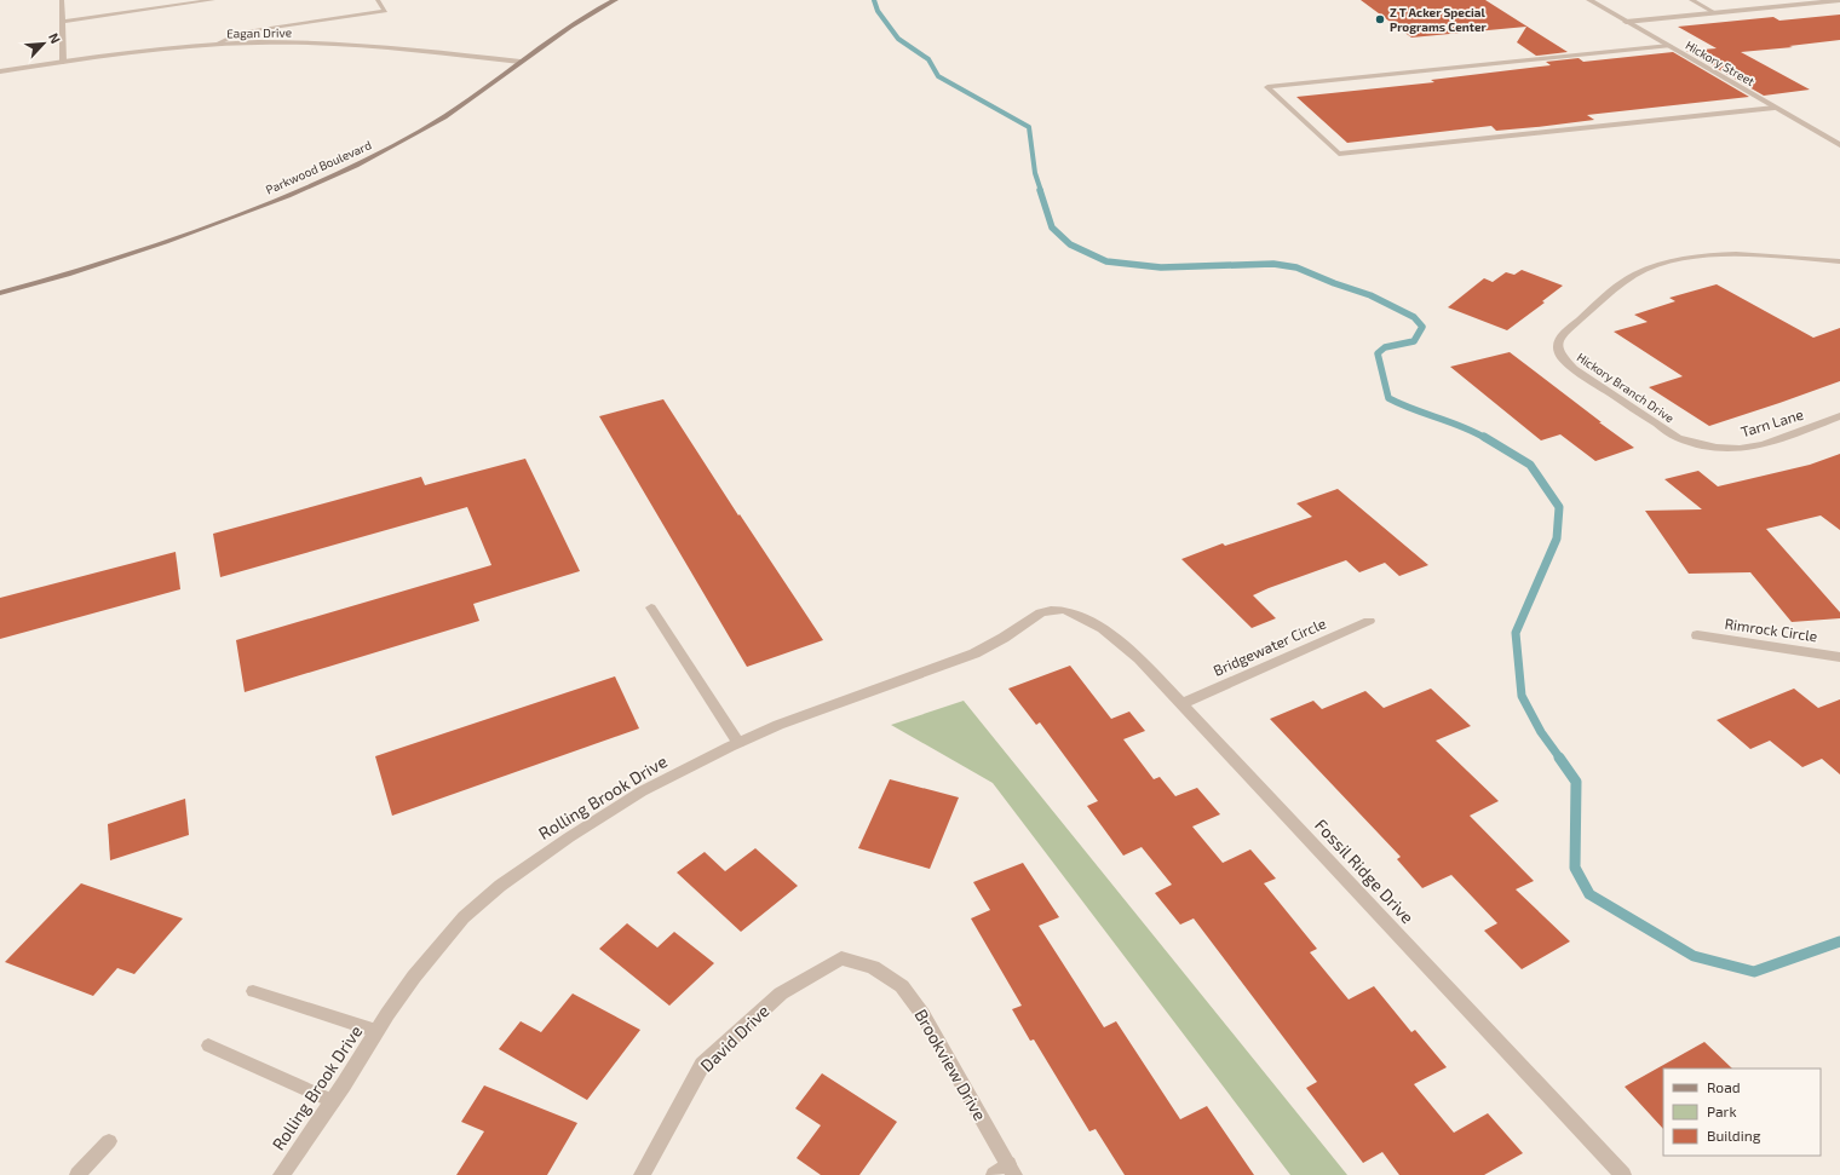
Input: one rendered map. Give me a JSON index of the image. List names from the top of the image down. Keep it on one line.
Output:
{"streets":{"main road":["Parkwood Boulevard"],"street":["Eagan Drive","Hickory Street","Hickory Branch Drive","Tarn Lane","Rimrock Circle","Bridgewater Circle","Rolling Brook Drive","Fossil Ridge Drive","David Drive","Brookview Drive"]},"crossings":[["Eagan Drive","Parkwood Boulevard"],["Hickory Branch Drive","Tarn Lane"],["Bridgewater Circle","Fossil Ridge Drive"],["Rolling Brook Drive","Fossil Ridge Drive"],["David Drive","Brookview Drive"]],"places":["Z T Acker Special Programs Center"],"legend":["Road","Park","Building"],"north":"top right"}
